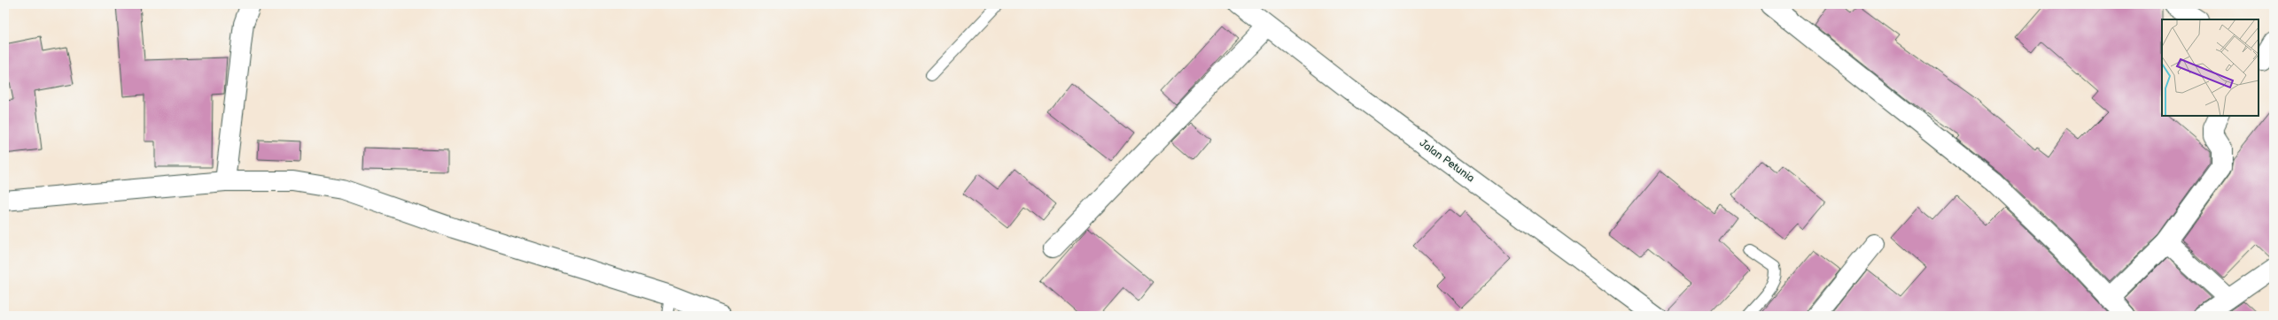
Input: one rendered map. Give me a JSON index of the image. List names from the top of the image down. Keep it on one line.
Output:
{"streets":{"street":["Jalan Petunia"]}}
